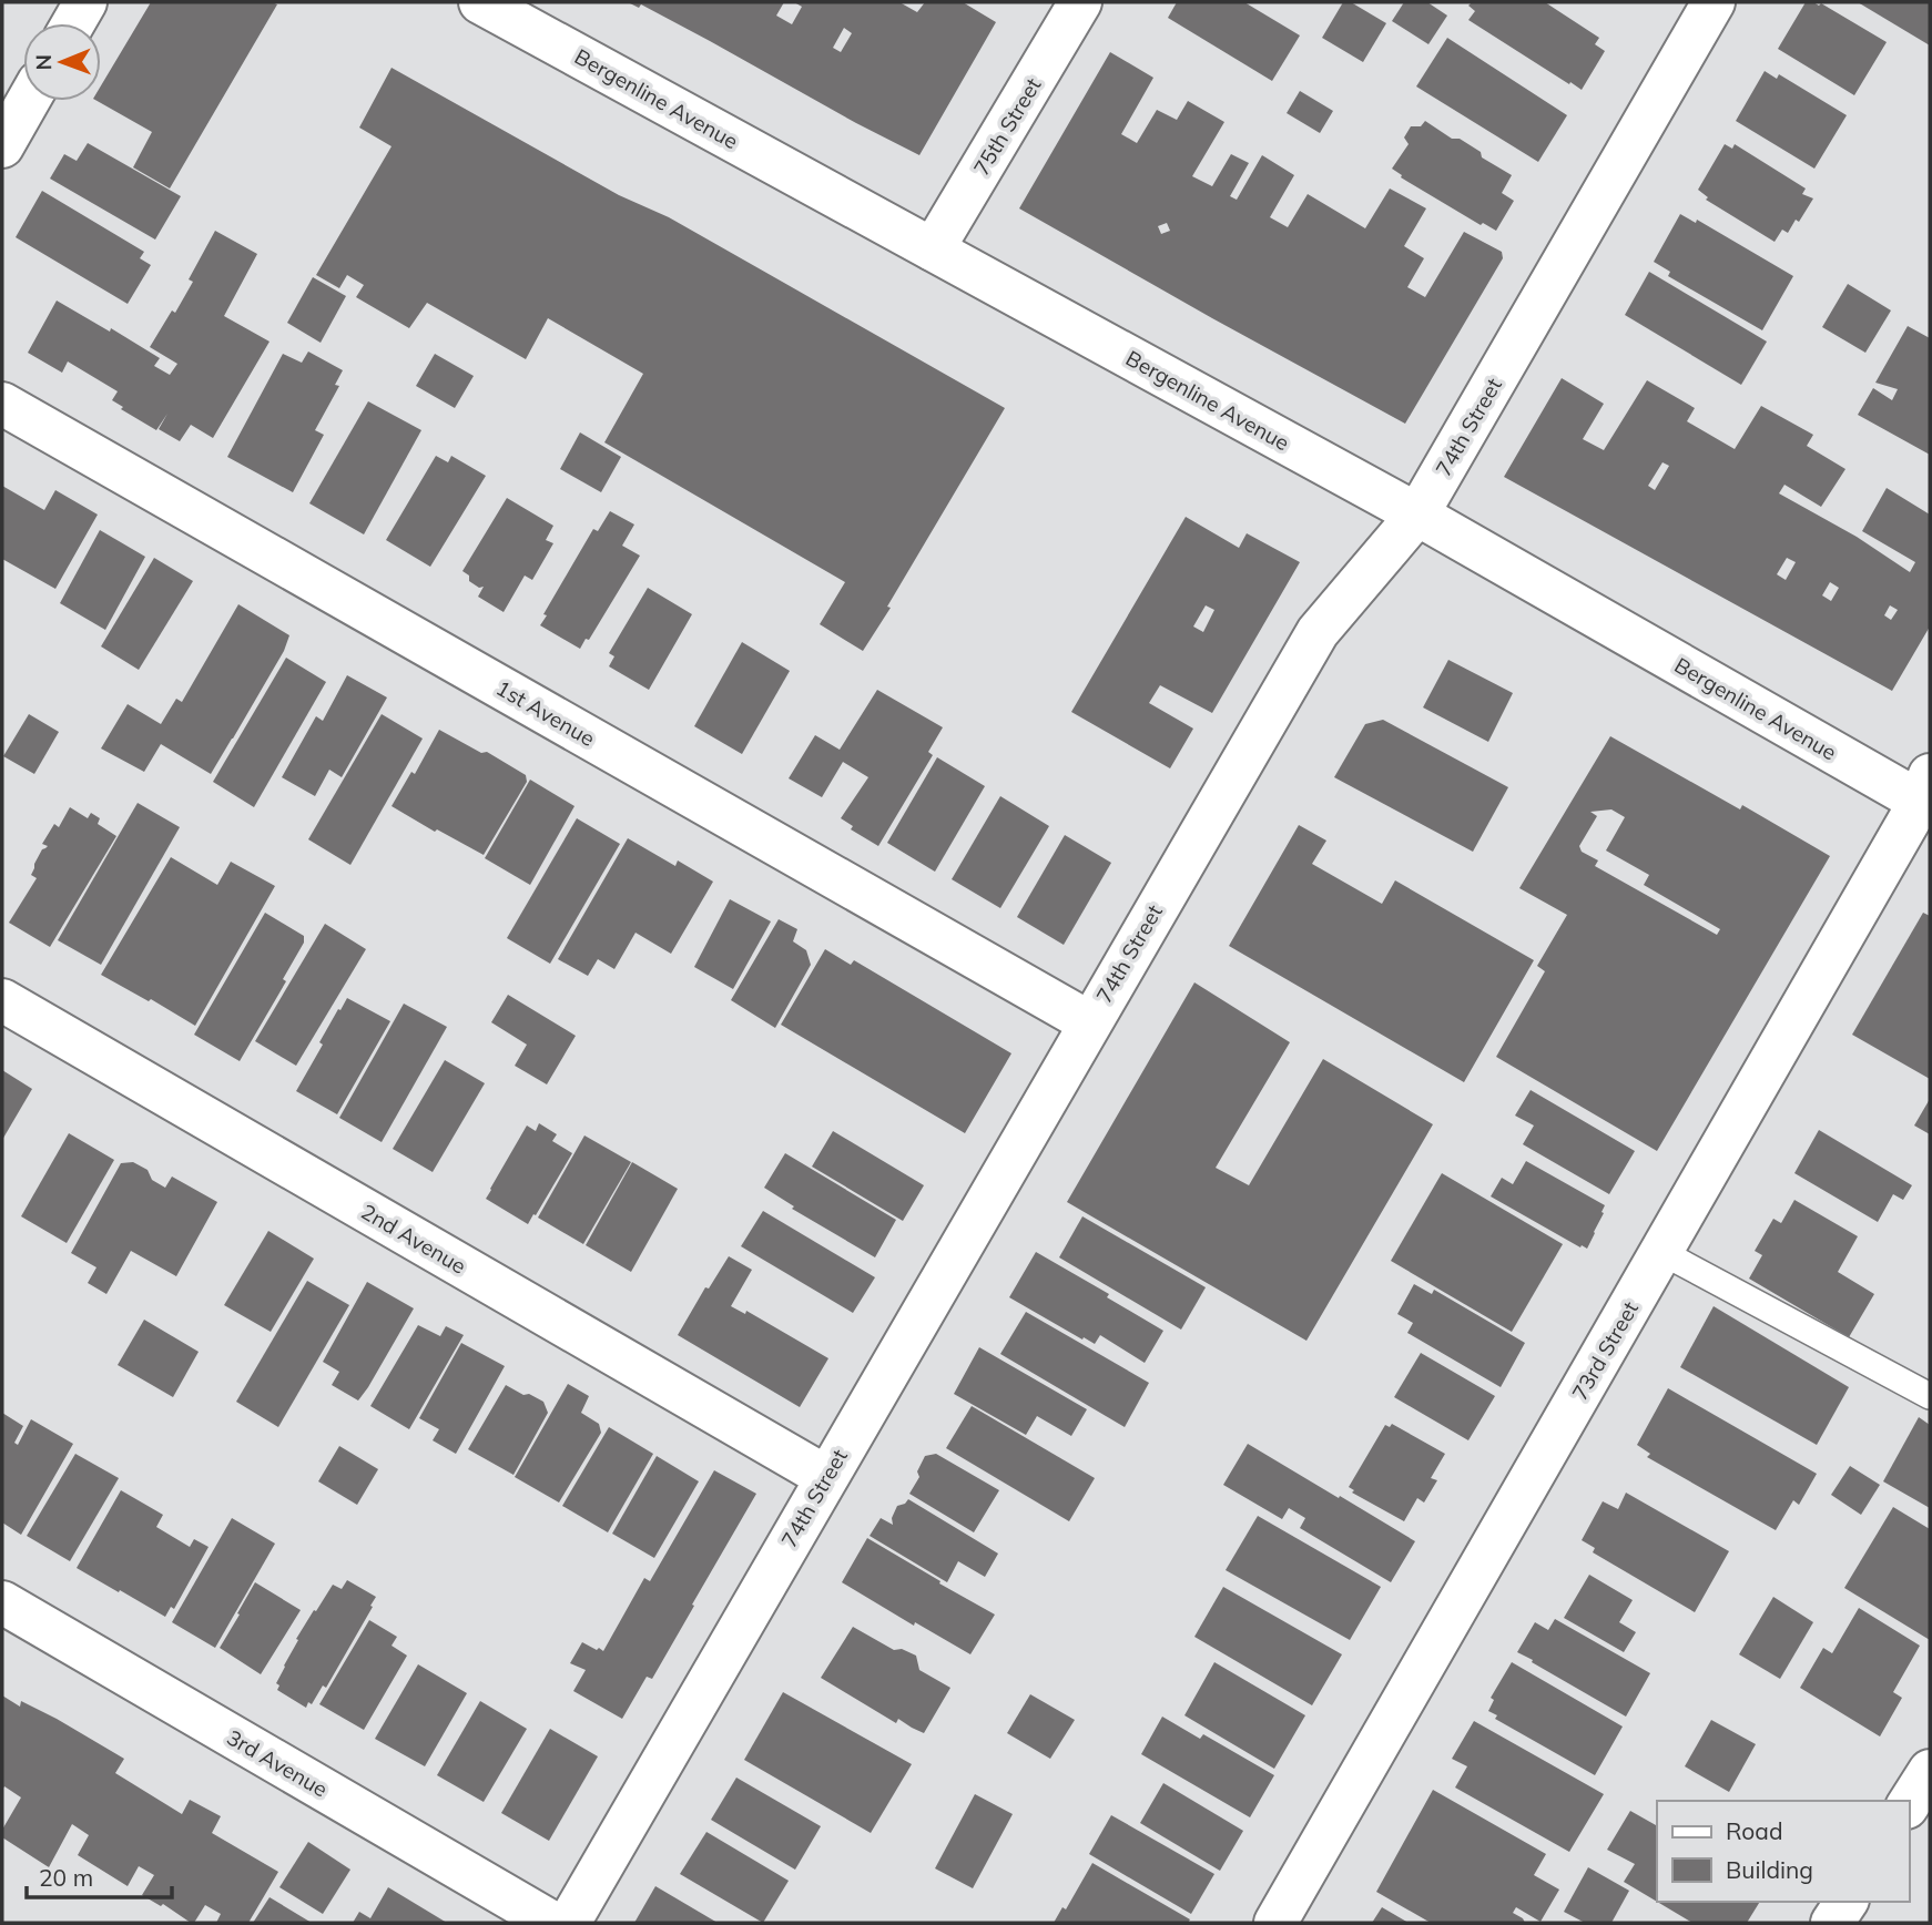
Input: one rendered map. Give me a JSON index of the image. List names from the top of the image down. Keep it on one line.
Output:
{"streets":{"street":["Bergenline Avenue","75th Street","74th Street","1st Avenue","2nd Avenue","73rd Street","3rd Avenue"]},"crossings":[["Bergenline Avenue","75th Street"],["Bergenline Avenue","74th Street"],["Bergenline Avenue","73rd Street"],["74th Street","1st Avenue"],["74th Street","2nd Avenue"]],"legend":["Road","Building"],"scale_bar":"20 m","north":"left"}
